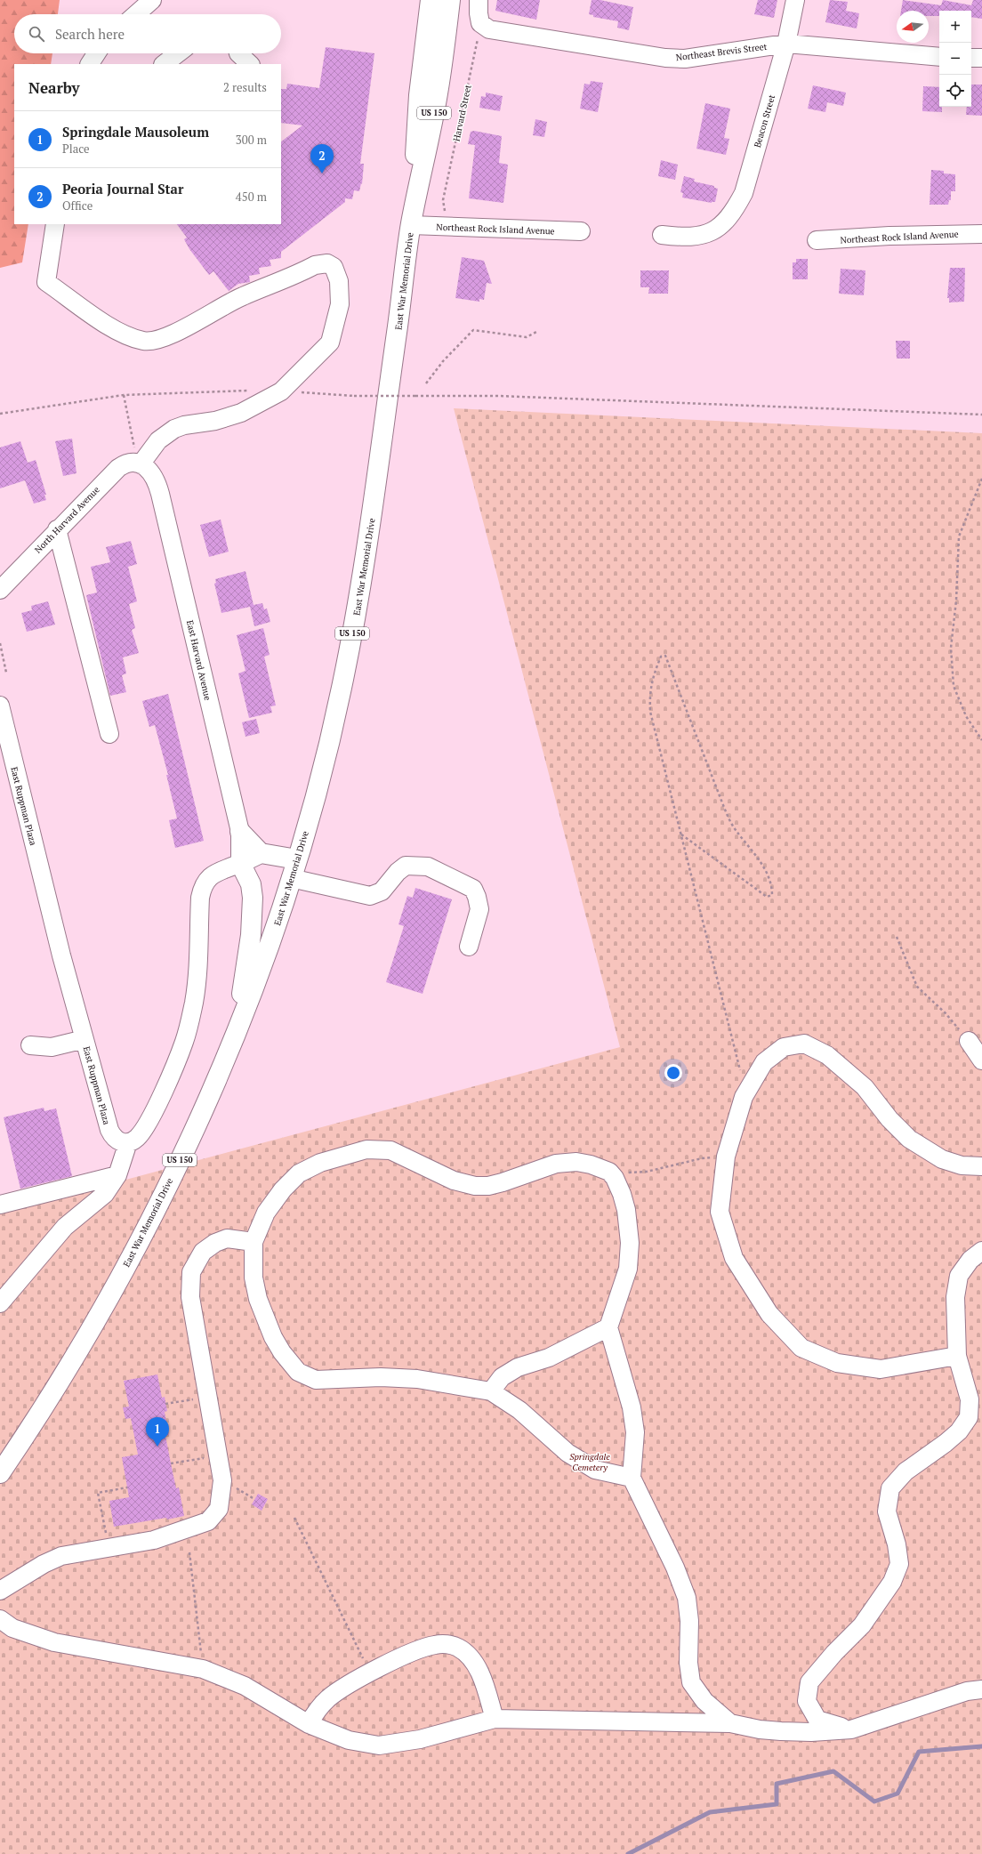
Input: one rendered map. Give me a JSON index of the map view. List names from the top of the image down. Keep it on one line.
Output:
{"streets":{"highway":["US 150","East War Memorial Drive"],"street":["Northeast Brevis Street","Beacon Street","Northeast Rock Island Avenue","North Harvard Avenue","East Harvard Avenue","East Ruppman Plaza"],"path":["Harvard Street"]},"crossings":[["Northeast Brevis Street","Harvard Street"],["Northeast Brevis Street","Beacon Street"],["Harvard Street","Northeast Rock Island Avenue"],["Northeast Rock Island Avenue","East War Memorial Drive"],["North Harvard Avenue","East Harvard Avenue"]],"parks":["Springdale Cemetery"],"north":"left","page":{"map_buttons":["+","−"],"search":"Search here","heading":["Nearby","2 results"],"list":[{"mark":"1","name":"Springdale Mausoleum","note":"Place","value":"300 m"},{"mark":"2","name":"Peoria Journal Star","note":"Office","value":"450 m"}],"pins":["2","1"]}}
